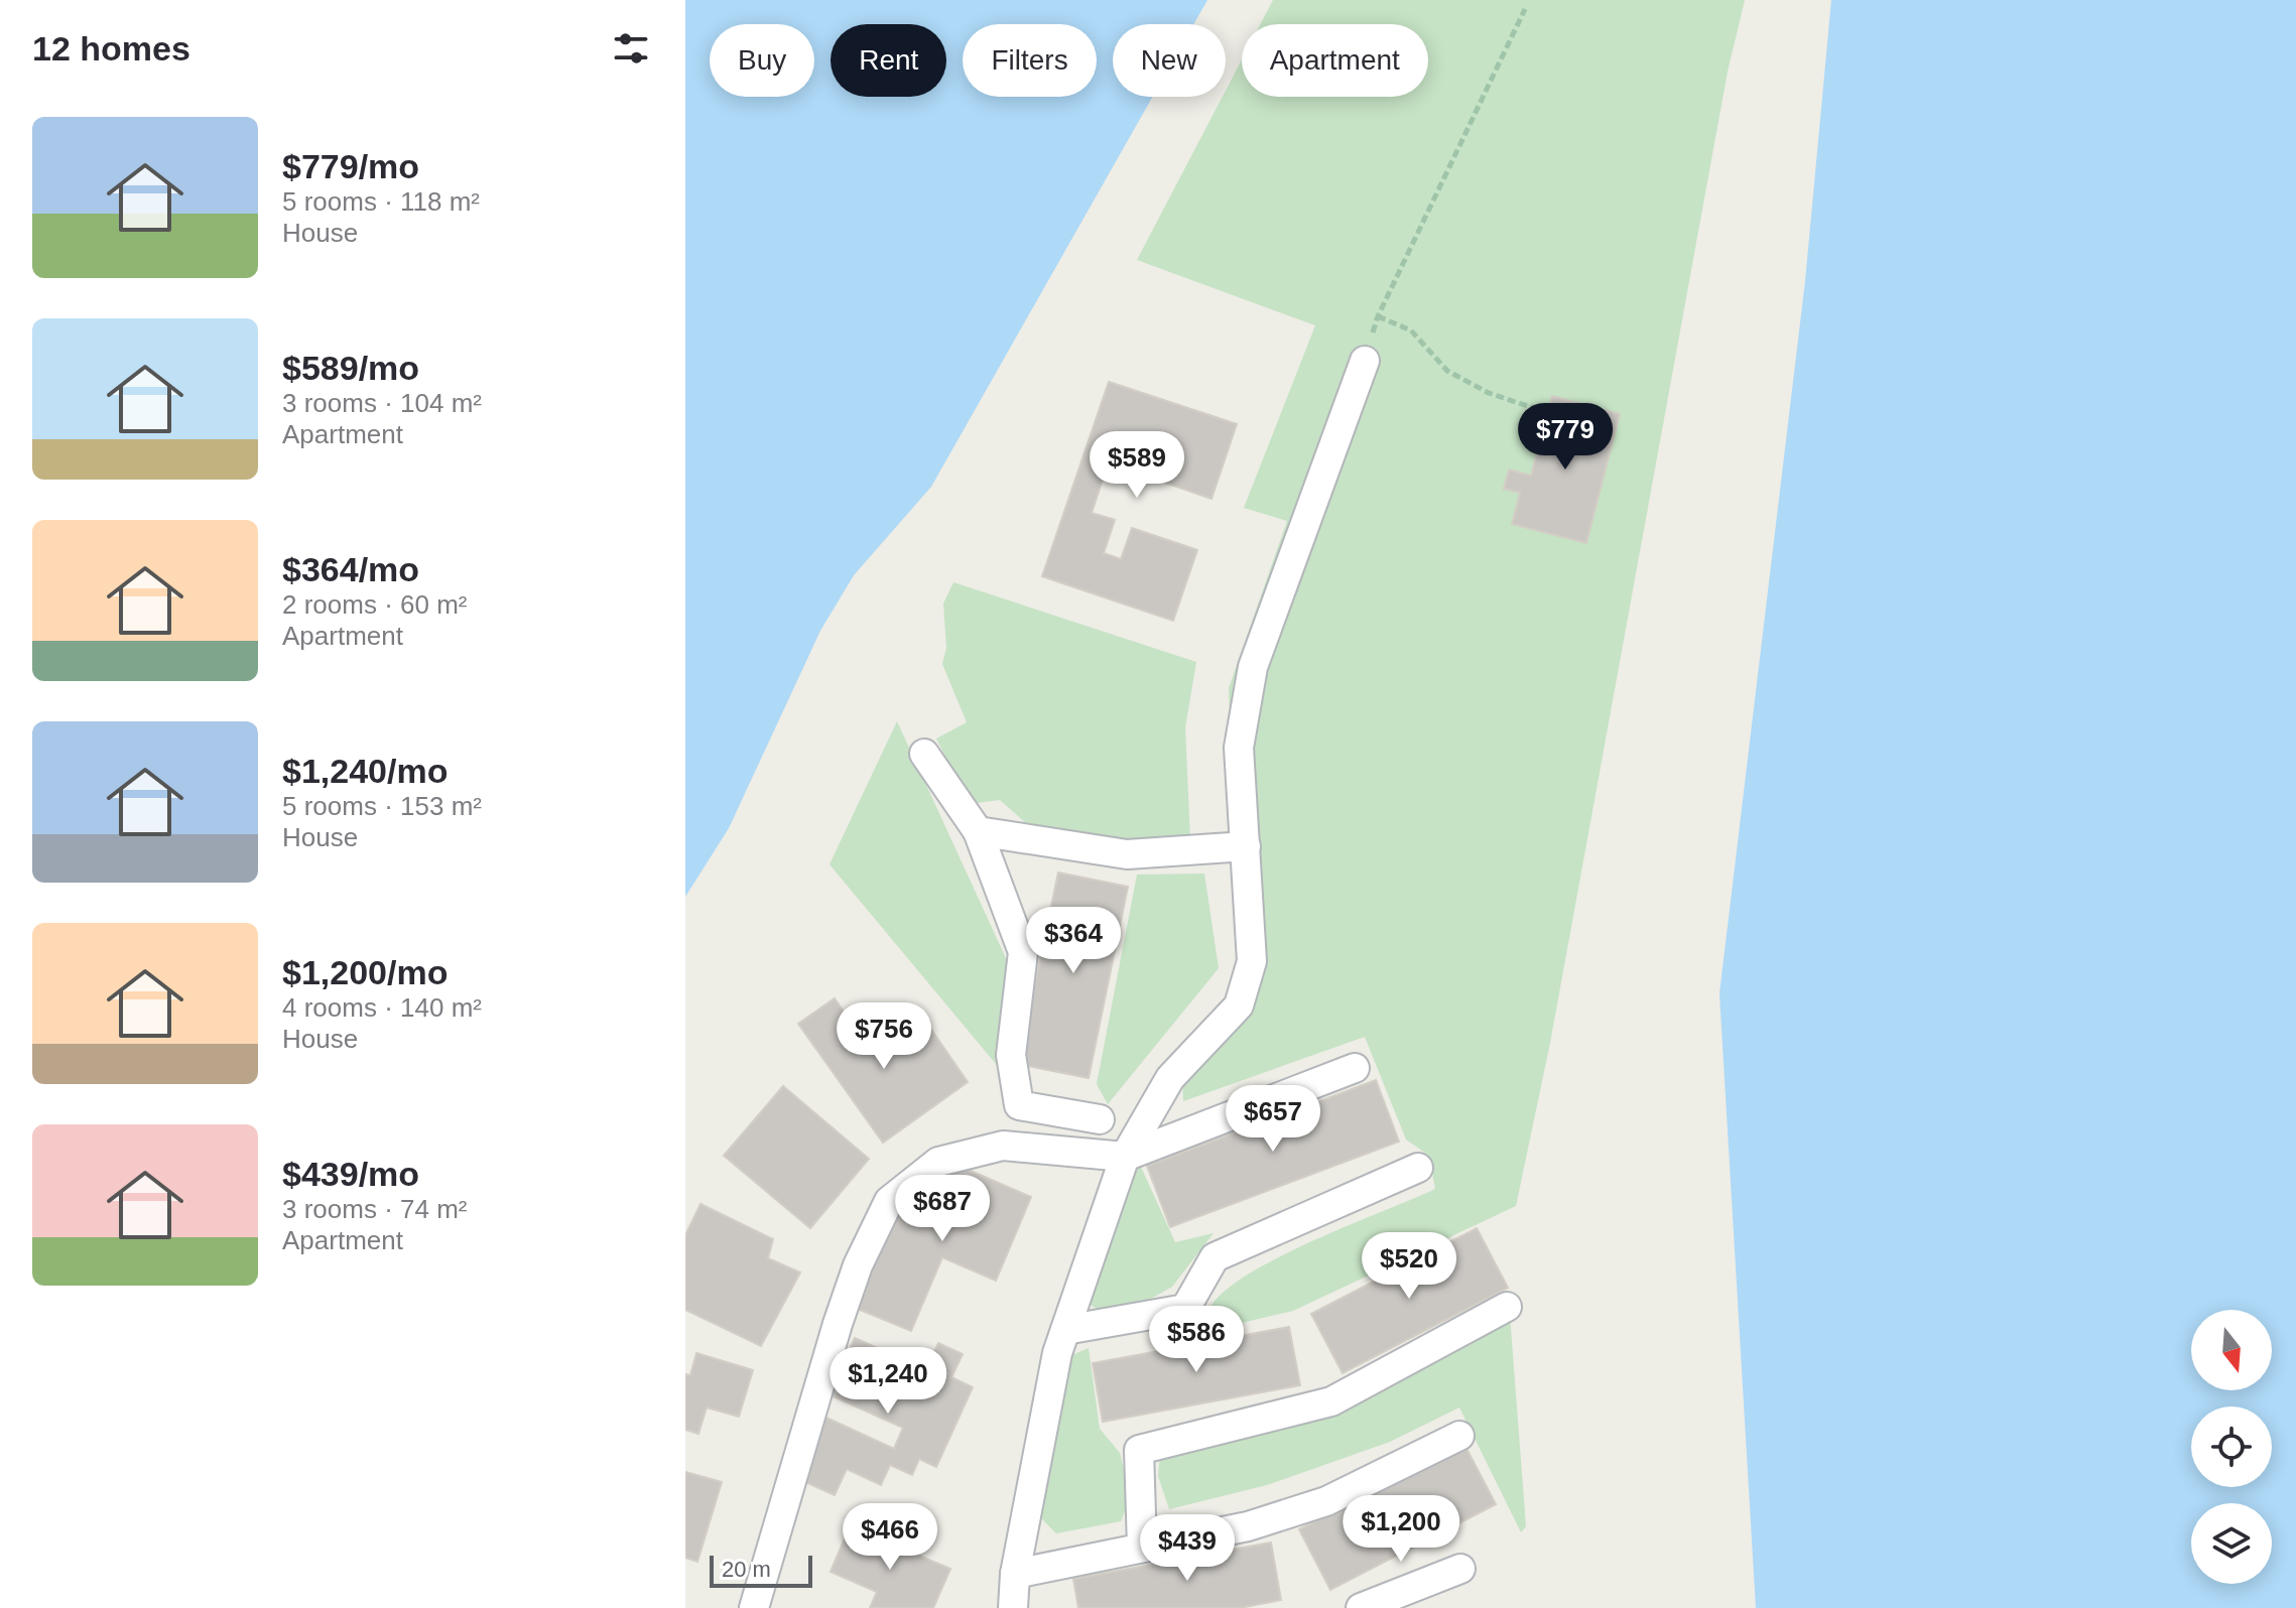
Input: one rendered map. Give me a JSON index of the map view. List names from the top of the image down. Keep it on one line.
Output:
{"scale_bar":"20 m","north":"bottom","page":{"heading":"12 homes","chip":["Buy","Rent","Filters","New","Apartment"],"list":[{"name":"$779/mo","note":"5 rooms · 118 m² · House"},{"name":"$589/mo","note":"3 rooms · 104 m² · Apartment"},{"name":"$364/mo","note":"2 rooms · 60 m² · Apartment"},{"name":"$1,240/mo","note":"5 rooms · 153 m² · House"},{"name":"$1,200/mo","note":"4 rooms · 140 m² · House"},{"name":"$439/mo","note":"3 rooms · 74 m² · Apartment"}],"price":["$779","$589","$364","$756","$657","$687","$520","$586","$1,240","$1,200","$466","$439"],"scale":"20 m"}}
